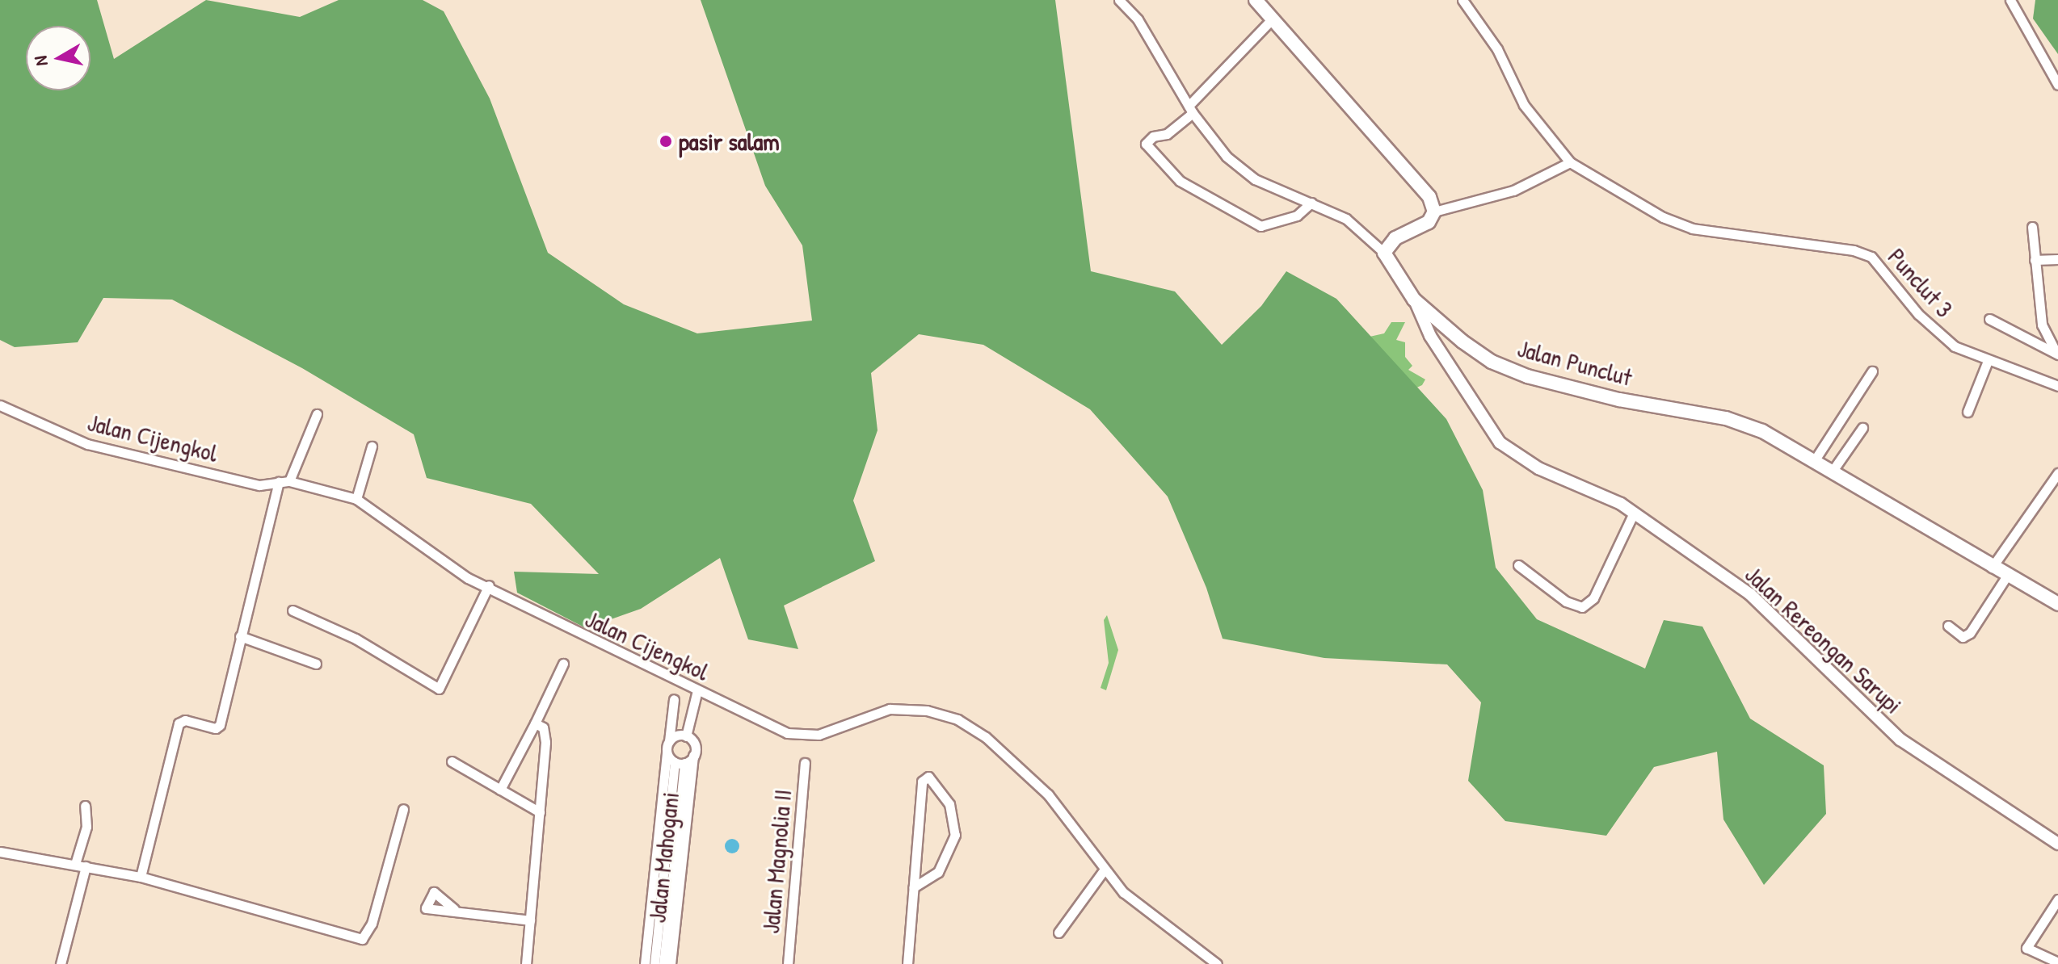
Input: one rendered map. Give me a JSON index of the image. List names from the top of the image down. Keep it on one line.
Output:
{"streets":{"main road":["Jalan Punclut"],"street":["Punclut 3","Jalan Cijengkol","Jalan Rereongan Sarupi","Jalan Mahogani","Jalan Magnolia II"]},"crossings":[["Jalan Punclut","Jalan Rereongan Sarupi"]],"places":["pasir salam"],"north":"left"}
